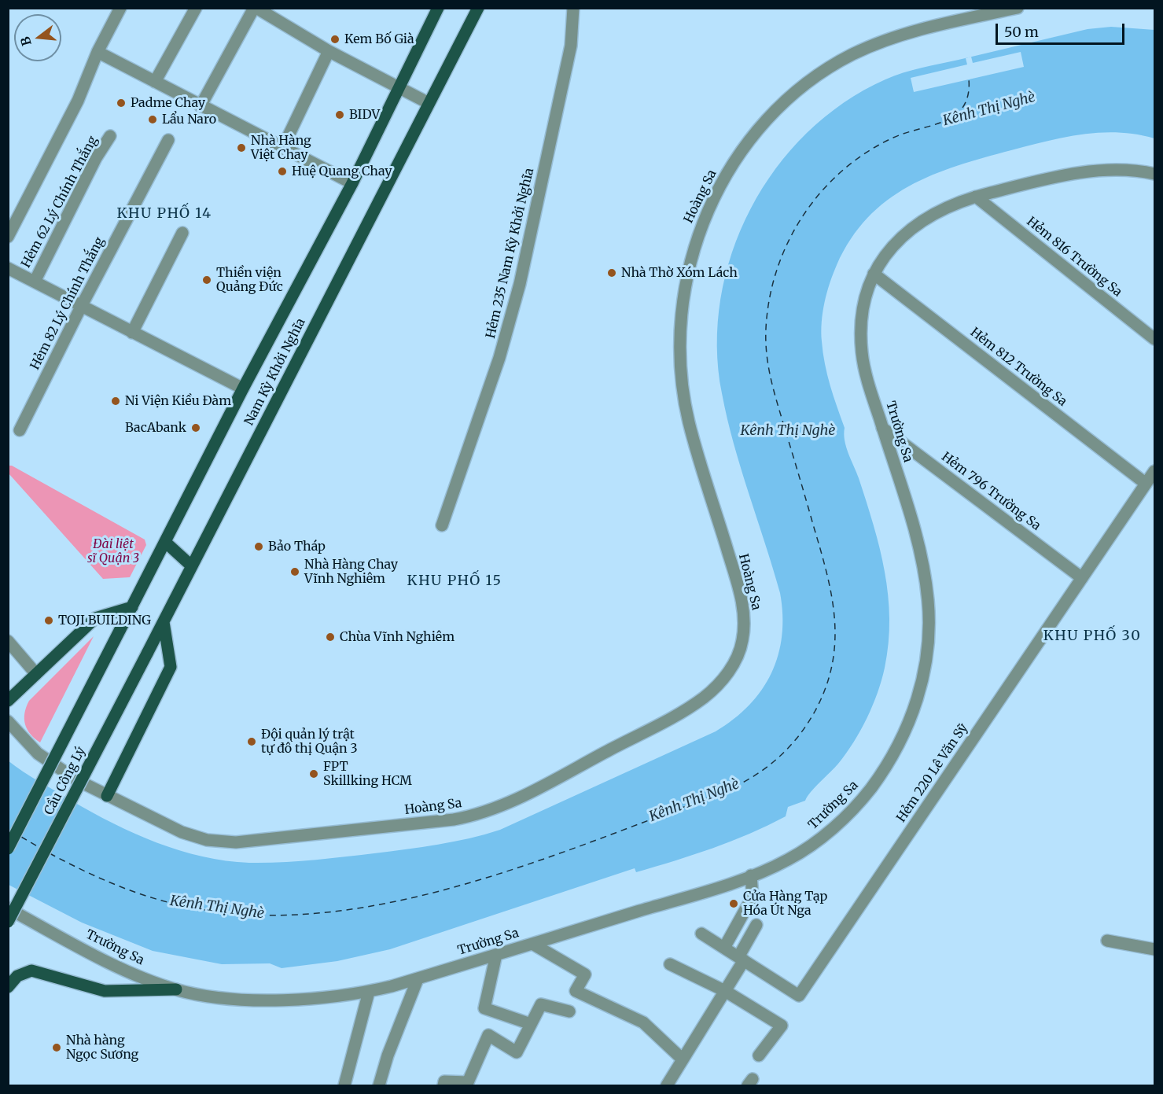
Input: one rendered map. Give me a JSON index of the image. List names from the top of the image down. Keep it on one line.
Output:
{"streets":{"main road":["Nam Kỳ Khởi Nghĩa","Cầu Công Lý"],"street":["Hoàng Sa","Hẻm 62 Lý Chính Thắng","Hẻm 235 Nam Kỳ Khởi Nghĩa","Hẻm 816 Trường Sa","Hẻm 82 Lý Chính Thắng","Hẻm 812 Trường Sa","Trường Sa","Hẻm 796 Trường Sa","Hẻm 220 Lê Văn Sỹ"]},"crossings":[["Hẻm 816 Trường Sa","Trường Sa"],["Hẻm 812 Trường Sa","Trường Sa"],["Hẻm 812 Trường Sa","Hẻm 220 Lê Văn Sỹ"],["Nam Kỳ Khởi Nghĩa","Cầu Công Lý"],["Trường Sa","Hẻm 796 Trường Sa"],["Hẻm 796 Trường Sa","Hẻm 220 Lê Văn Sỹ"]],"districts":["KHU PHỐ 14","KHU PHỐ 15","KHU PHỐ 30"],"water":["Kênh Thị Nghè"],"parks":["Đài liệt sĩ Quận 3"],"places":["Kem Bố Già","Padme Chay","BIDV","Lẩu Naro","Nhà Hàng Việt Chay","Huệ Quang Chay","Nhà Thờ Xóm Lách","Thiền viện Quảng Đức","Ni Viện Kiều Đàm","BacAbank","Bảo Tháp","Nhà Hàng Chay Vĩnh Nghiêm","TOJI BUILDING","Chùa Vĩnh Nghiêm","Đội quản lý trật tự đô thị Quận 3","FPT Skillking HCM","Cửa Hàng Tạp Hóa Út Nga","Nhà hàng Ngọc Sương"],"scale_bar":"50 m","north":"left"}
